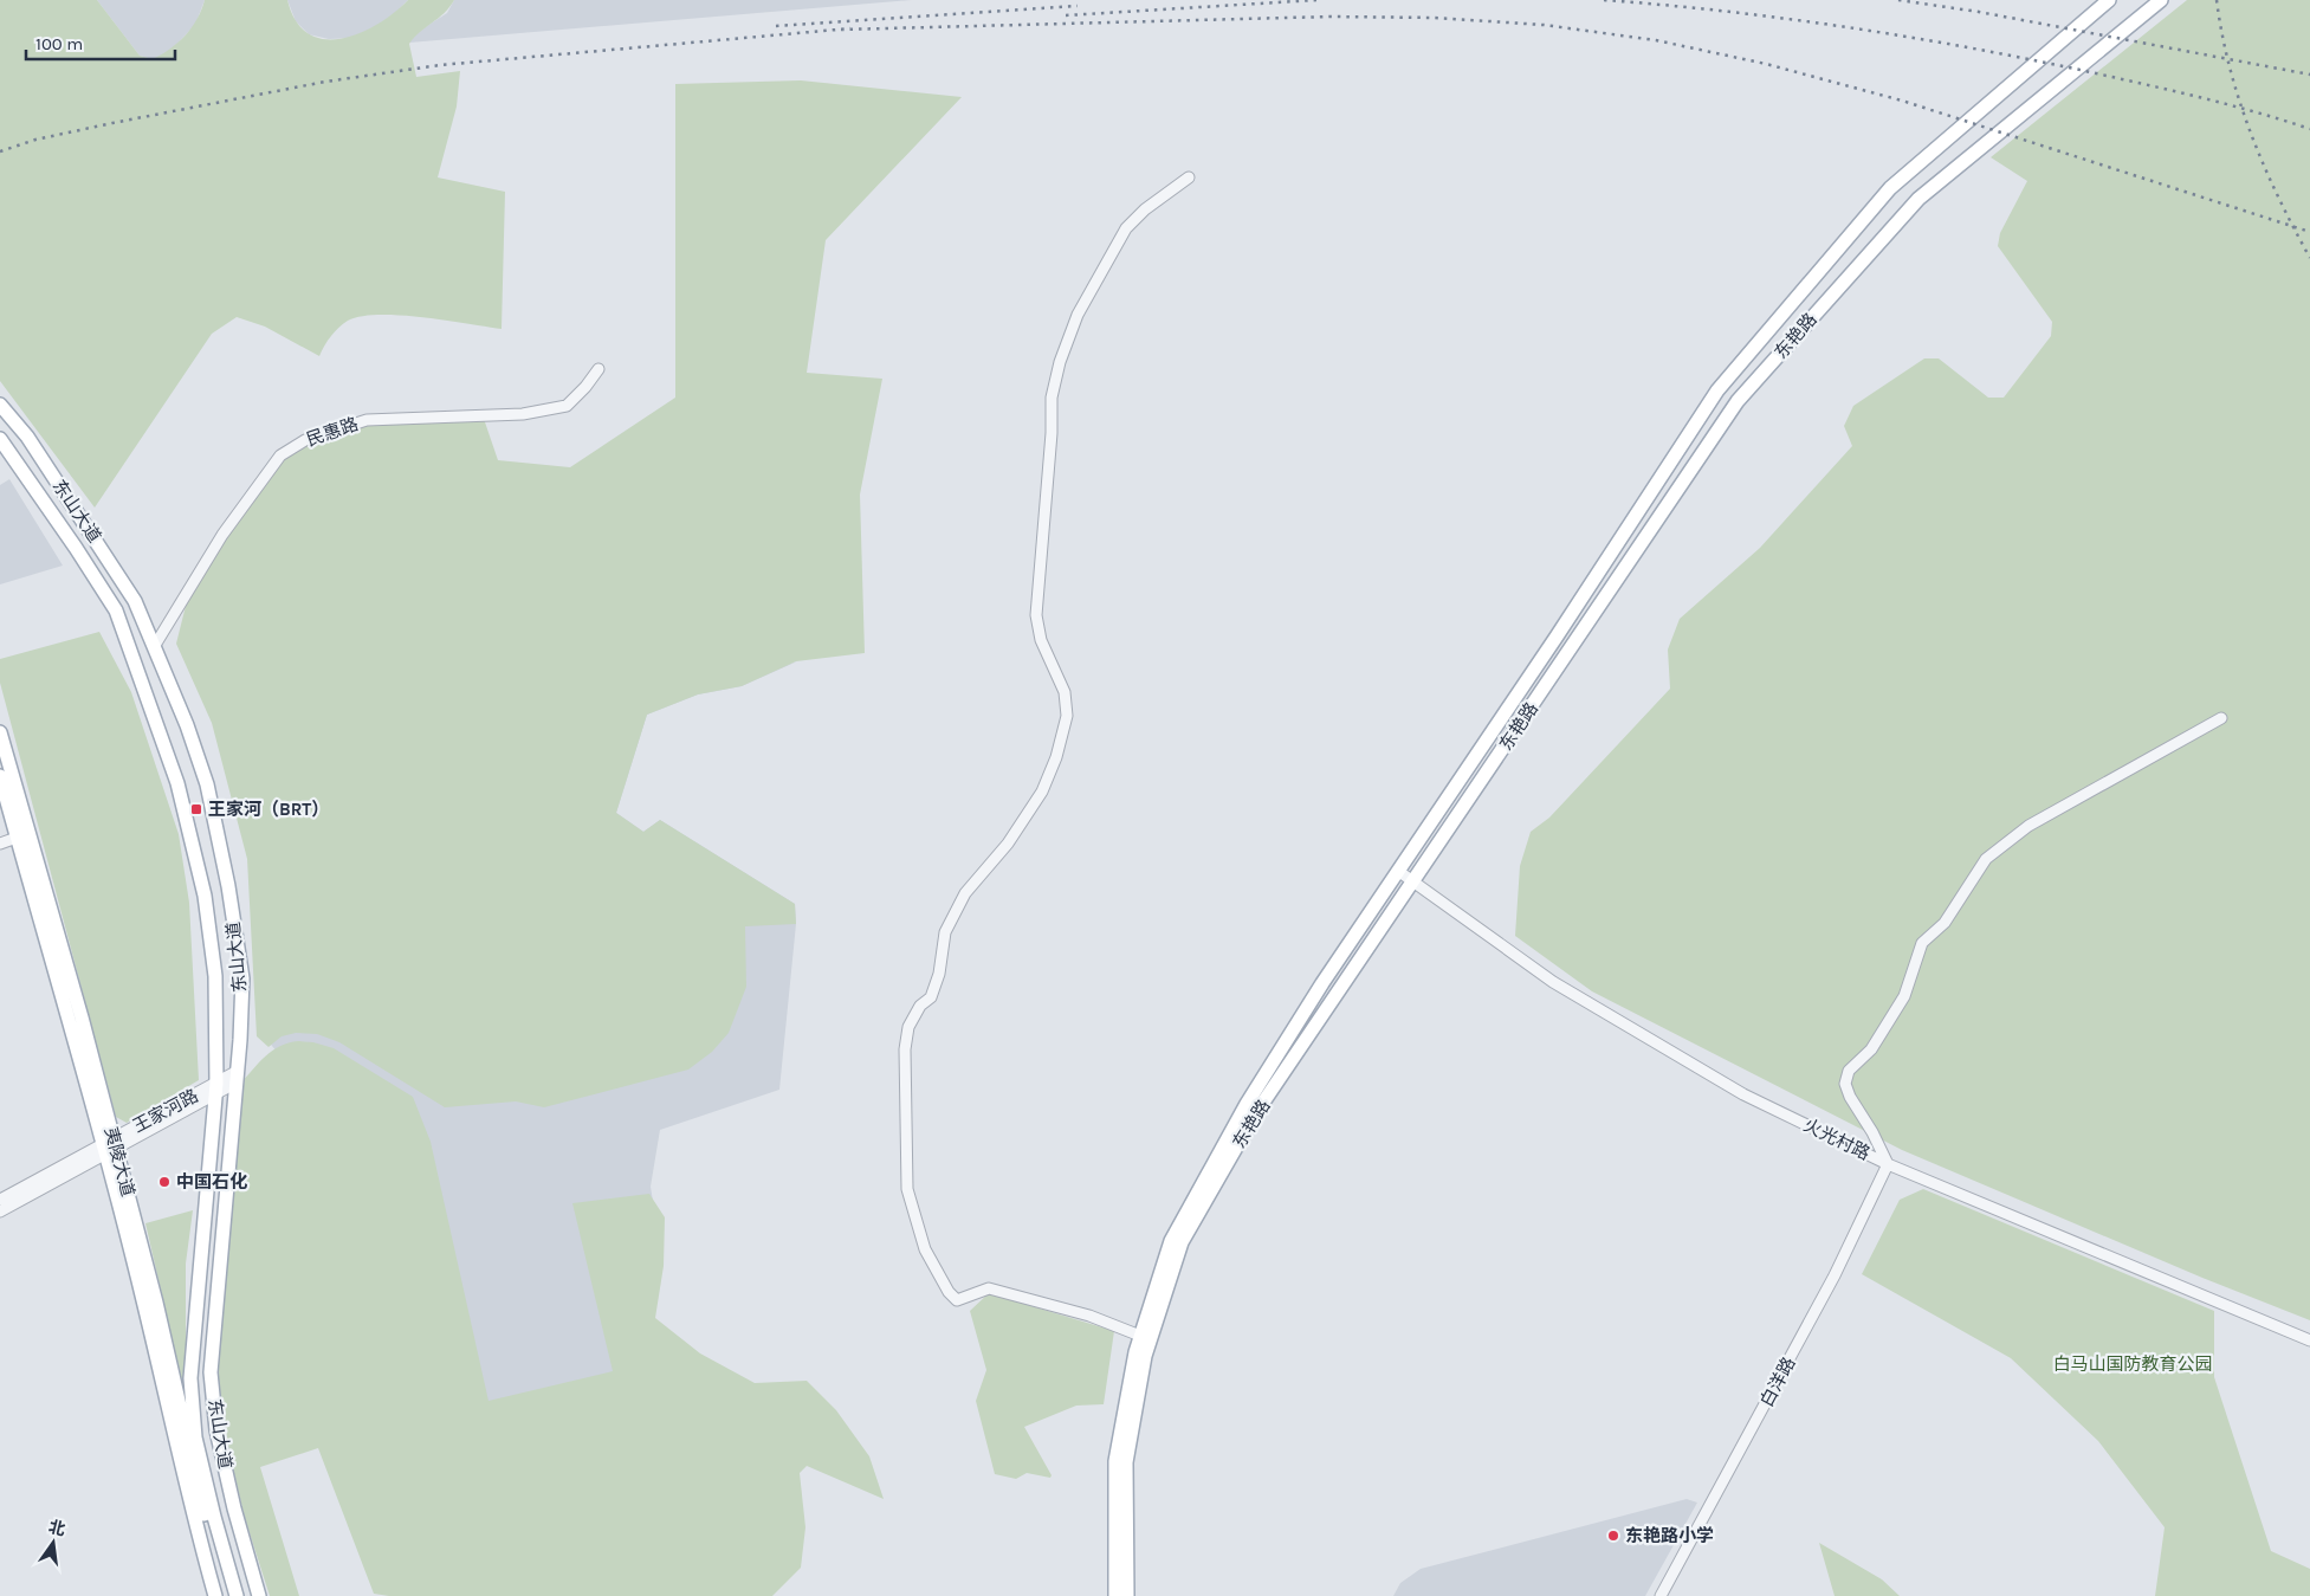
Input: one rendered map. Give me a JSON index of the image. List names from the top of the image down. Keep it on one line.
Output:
{"streets":{"main road":["东艳路","东山大道","夷陵大道"],"street":["民惠路","王家河路","火光村路","白洋路"]},"crossings":[["东艳路","火光村路"],["民惠路","东山大道"],["东山大道","王家河路"],["王家河路","夷陵大道"],["火光村路","白洋路"]],"parks":["白马山国防教育公园"],"places":{"transit":["王家河（BRT）"],"other":["中国石化","东艳路小学"]},"scale_bar":"100 m","north":"top"}
